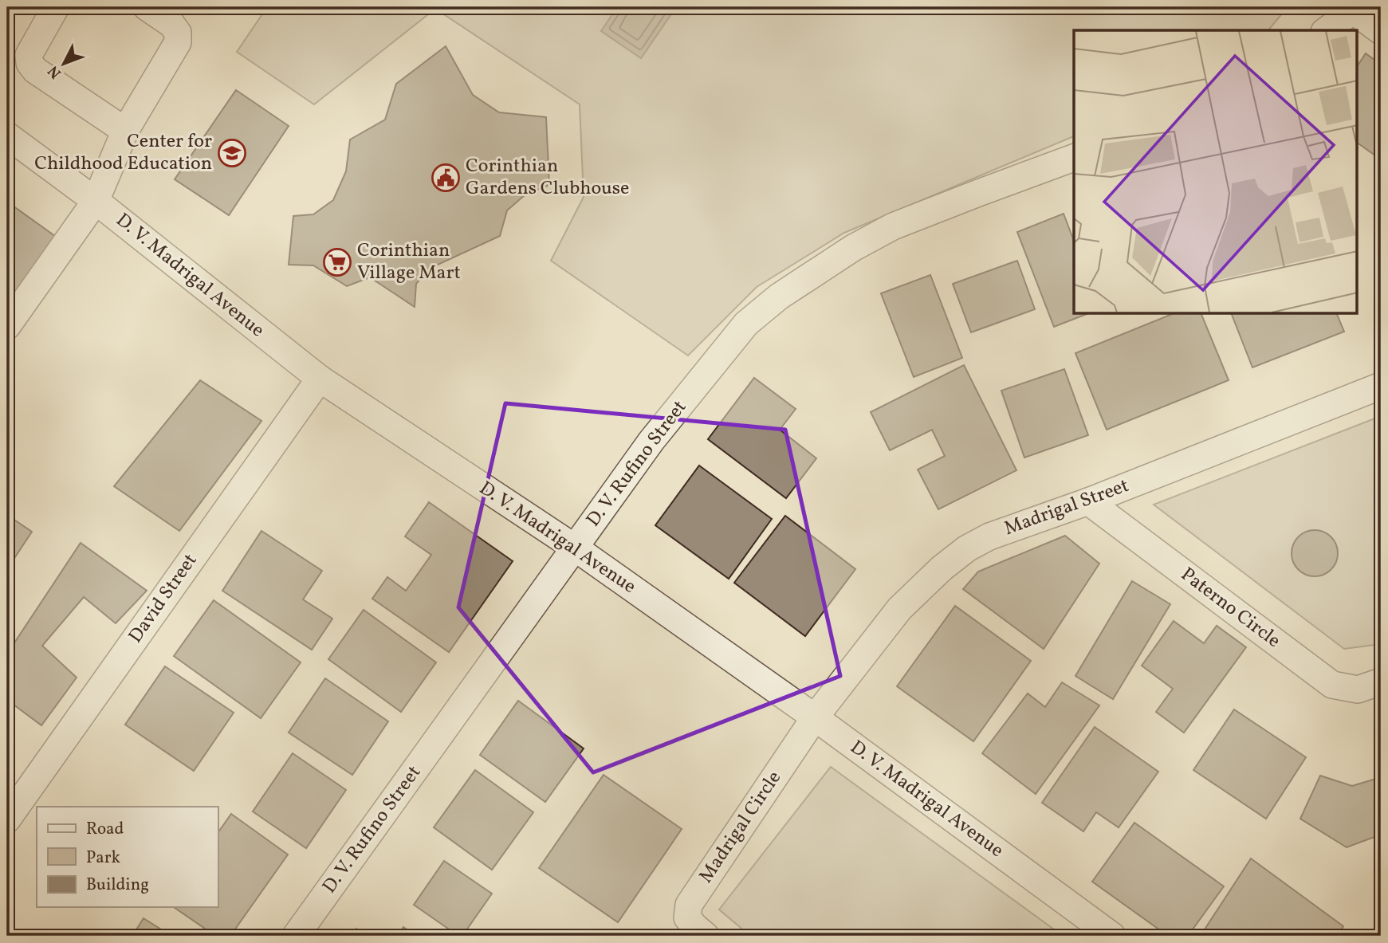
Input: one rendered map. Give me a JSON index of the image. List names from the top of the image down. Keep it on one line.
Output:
{"streets":{"street":["D. V. Madrigal Avenue","D. V. Rufino Street","Madrigal Street","David Street","Paterno Circle","Madrigal Circle"]},"crossings":[["D. V. Madrigal Avenue","D. V. Rufino Street"],["D. V. Madrigal Avenue","Madrigal Street"],["D. V. Madrigal Avenue","David Street"],["D. V. Madrigal Avenue","Madrigal Circle"],["Madrigal Street","Paterno Circle"],["Madrigal Street","Madrigal Circle"]],"places":{"school or university":["Center for Childhood Education"],"public building":["Corinthian Gardens Clubhouse"],"supermarket":["Corinthian Village Mart"]},"legend":["Road","Park","Building"],"north":"bottom left"}
